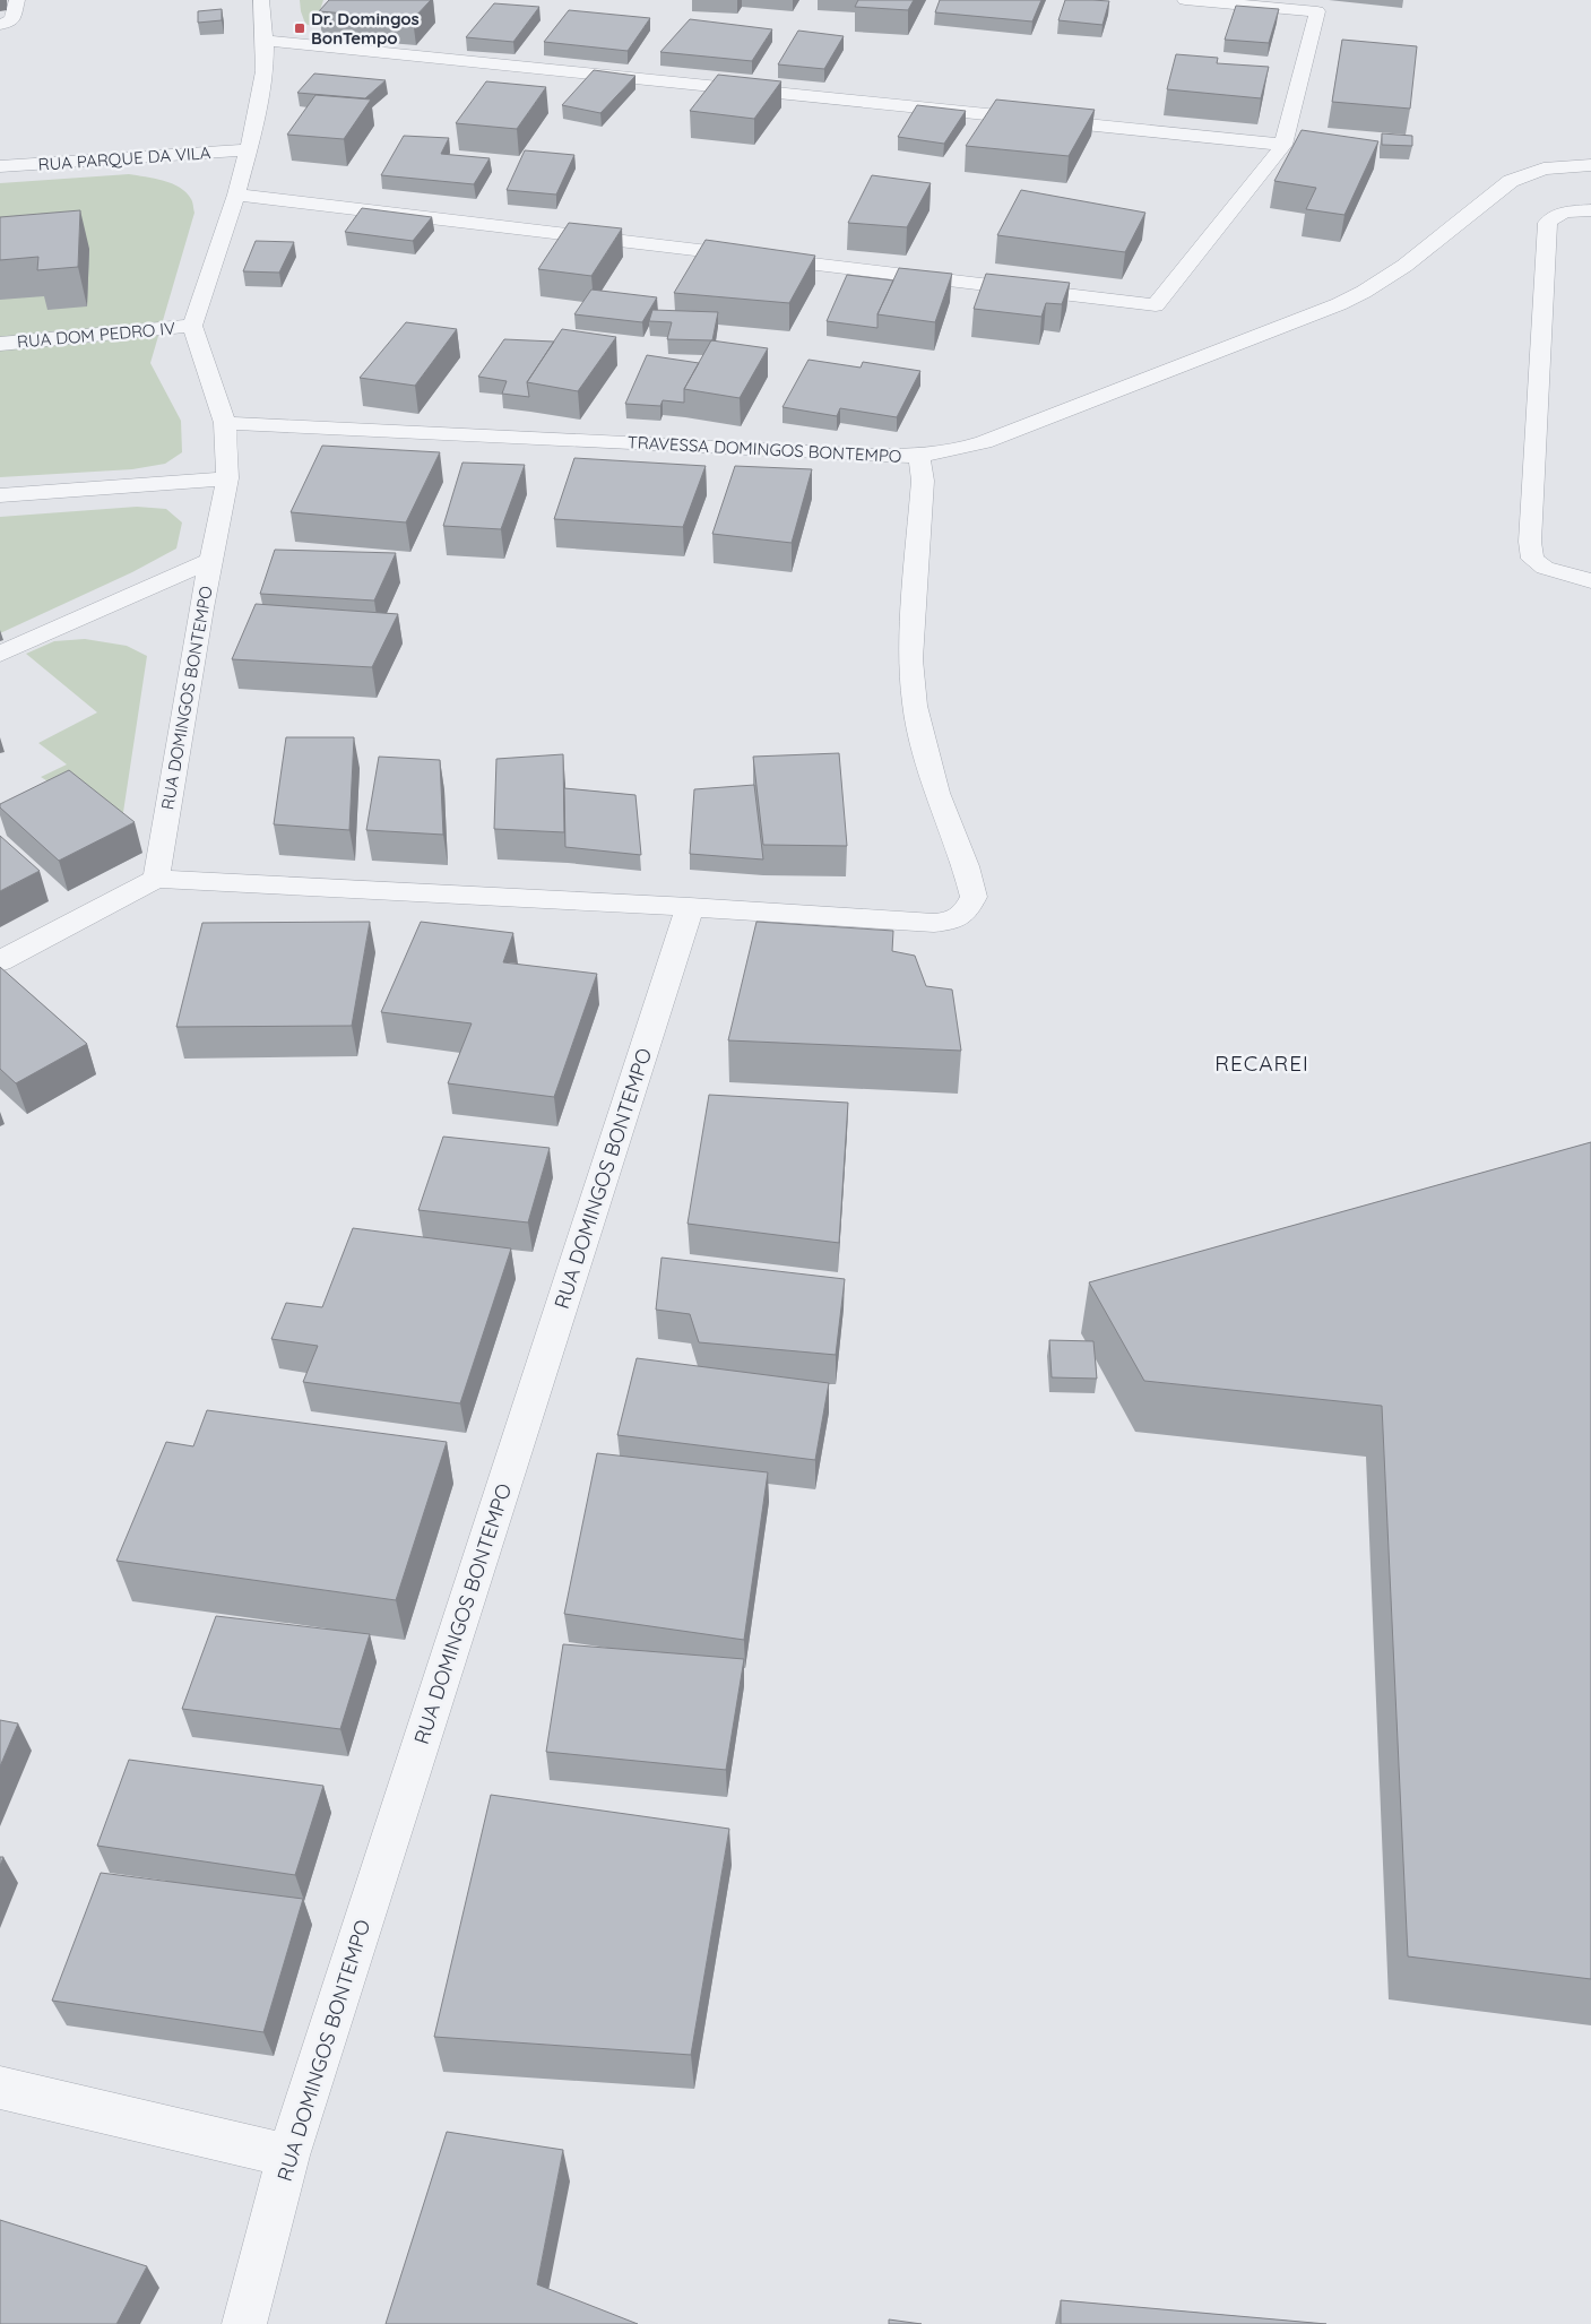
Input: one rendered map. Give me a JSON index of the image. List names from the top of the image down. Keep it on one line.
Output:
{"streets":{"street":["RUA PARQUE DA VILA","RUA DOM PEDRO IV","TRAVESSA DOMINGOS BONTEMPO","RUA DOMINGOS BONTEMPO"]},"crossings":[["RUA DOM PEDRO IV","RUA DOMINGOS BONTEMPO"],["TRAVESSA DOMINGOS BONTEMPO","RUA DOMINGOS BONTEMPO"]],"districts":["RECAREI"],"places":{"transit":["Dr. Domingos BonTempo"]}}
